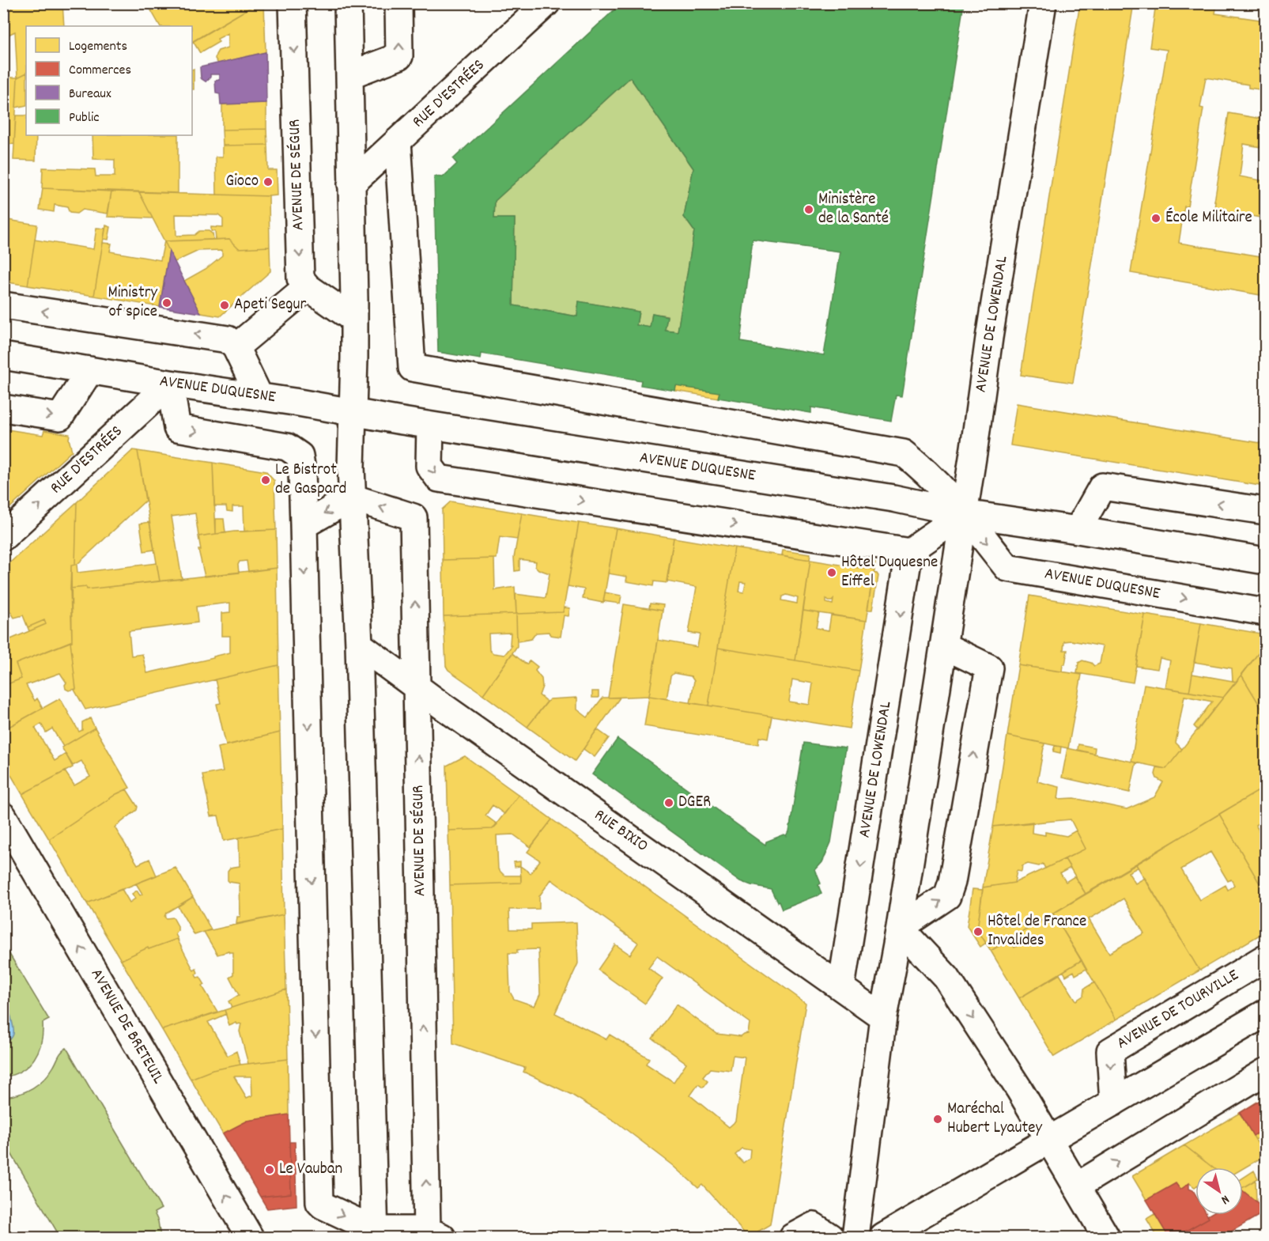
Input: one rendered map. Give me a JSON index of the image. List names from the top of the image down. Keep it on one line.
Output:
{"streets":{"street":["RUE D'ESTRÉES","AVENUE DE SÉGUR","AVENUE DE LOWENDAL","AVENUE DUQUESNE","RUE BIXIO","AVENUE DE TOURVILLE","AVENUE DE BRETEUIL"]},"crossings":[["RUE D'ESTRÉES","AVENUE DUQUESNE"],["AVENUE DE SÉGUR","RUE BIXIO"],["AVENUE DE LOWENDAL","AVENUE DUQUESNE"],["AVENUE DE LOWENDAL","RUE BIXIO"]],"one_way":["RUE D'ESTRÉES","AVENUE DE BRETEUIL"],"places":["Gioco","Ministère de la Santé","École Militaire","Ministry of spice","Apeti Segur","Le Bistrot de Gaspard","Hôtel Duquesne Eiffel","DGER","Hôtel de France Invalides","Maréchal Hubert Lyautey","Le Vauban"],"legend":["Logements","Commerces","Bureaux","Public"],"north":"bottom right"}
